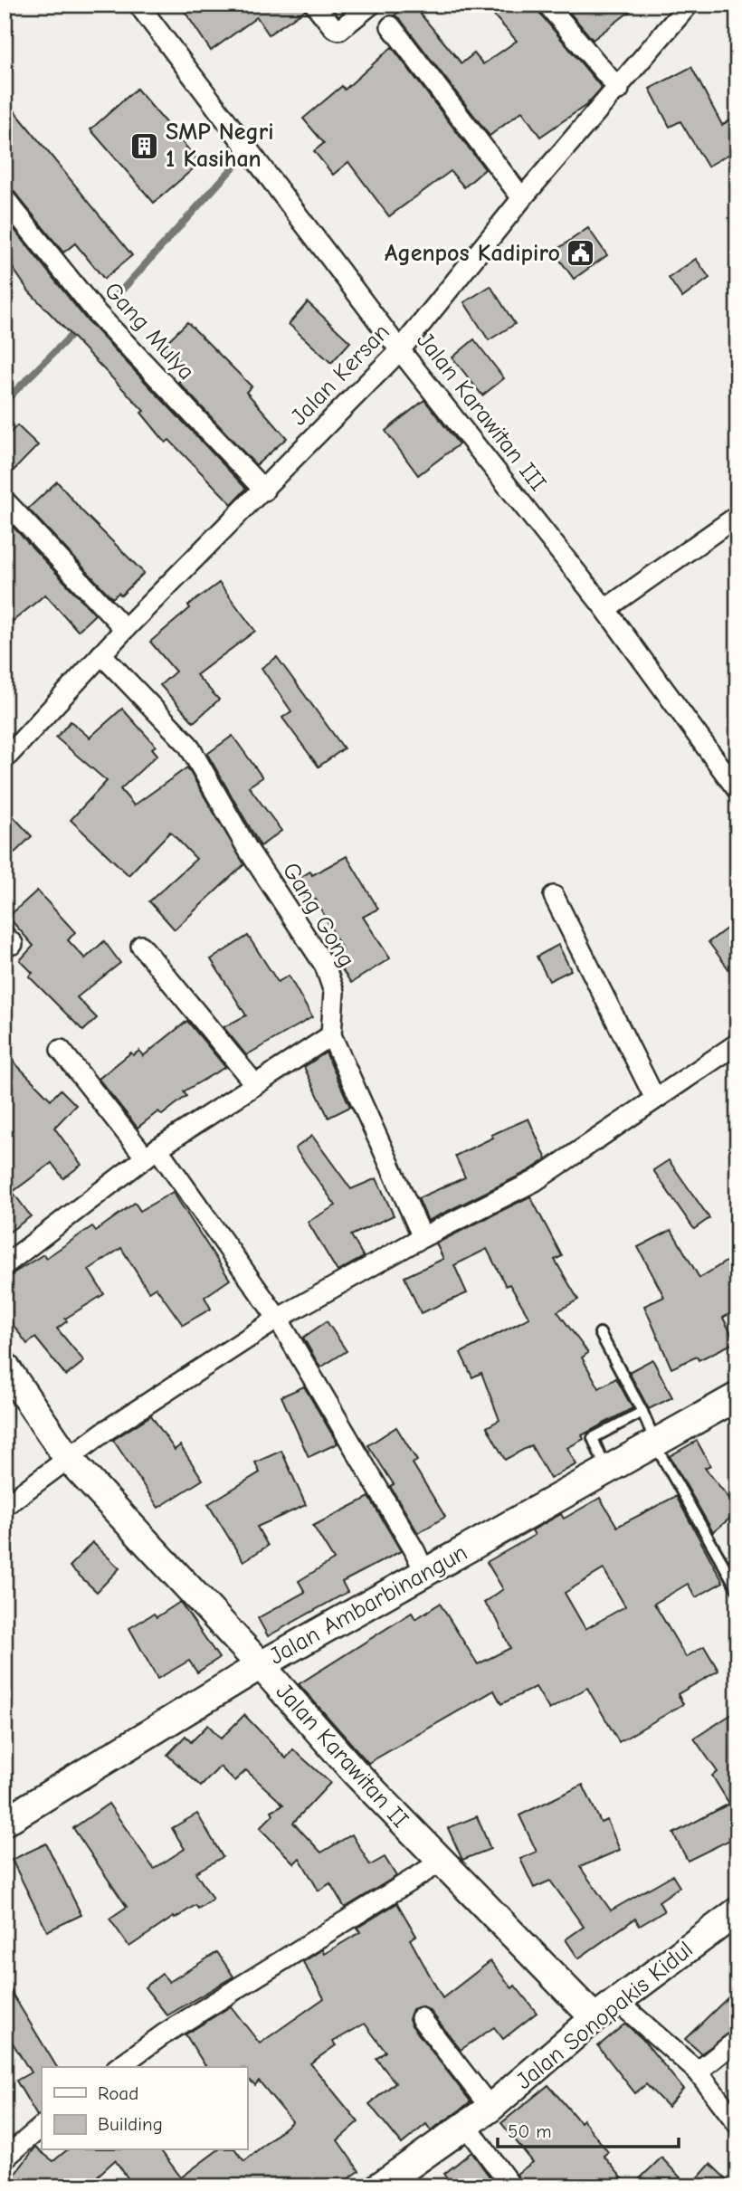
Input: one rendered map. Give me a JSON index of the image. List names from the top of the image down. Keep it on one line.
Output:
{"streets":{"street":["Gang Mulya","Jalan Kersan","Jalan Karawitan III","Gang Gong","Jalan Ambarbinangun","Jalan Karawitan II","Jalan Sonopakis Kidul"]},"crossings":[["Gang Mulya","Jalan Kersan"],["Jalan Kersan","Jalan Karawitan III"],["Jalan Kersan","Gang Gong"],["Jalan Ambarbinangun","Jalan Karawitan II"],["Jalan Karawitan II","Jalan Sonopakis Kidul"]],"places":{"building":["SMP Negri 1 Kasihan"],"public building":["Agenpos Kadipiro"]},"legend":["Road","Building"],"scale_bar":"50 m"}
